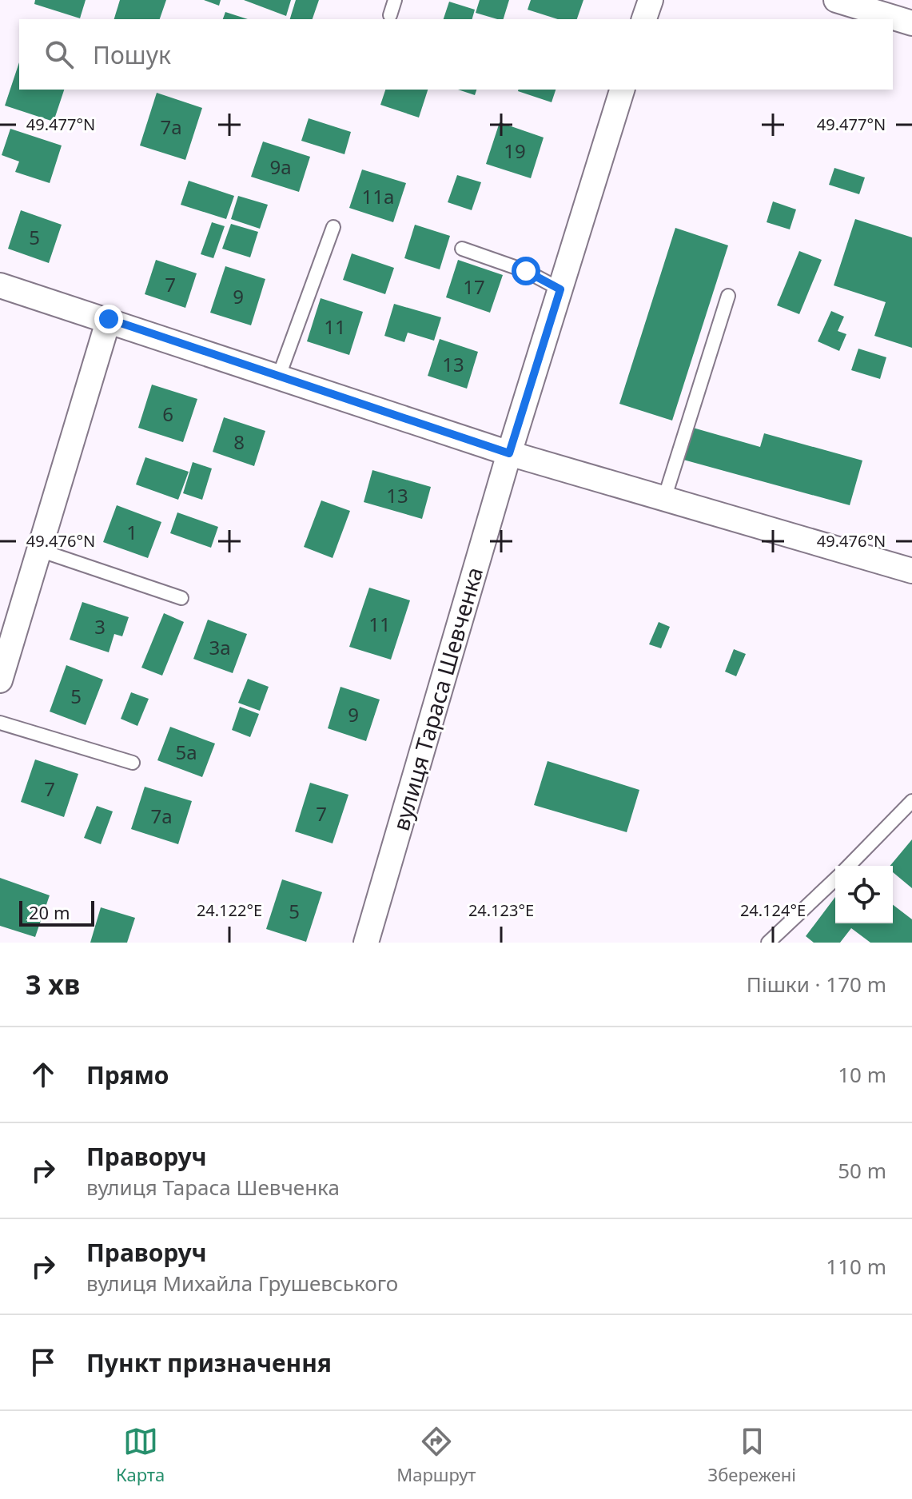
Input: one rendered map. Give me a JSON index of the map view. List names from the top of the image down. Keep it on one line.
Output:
{"streets":{"street":["вулиця Тараса Шевченка"]},"house_numbers":["7а","19","9а","11а","5","7","17","9","11","13","6","8","13","1","11","3","3а","5","9","5а","7","7","7а","5"],"scale_bar":"20 m","page":{"search":"Пошук","scale":"20 m","heading":["3 хв","Пішки · 170 m"],"list":[["Прямо","10 m"],["Праворуч","вулиця Тараса Шевченка","50 m"],["Праворуч","вулиця Михайла Грушевського","110 m"],"Пункт призначення"],"nav":["Карта","Маршрут","Збережені"]},"coordinates":["49.477°N","49.476°N","24.122°E","24.123°E","24.124°E"]}
